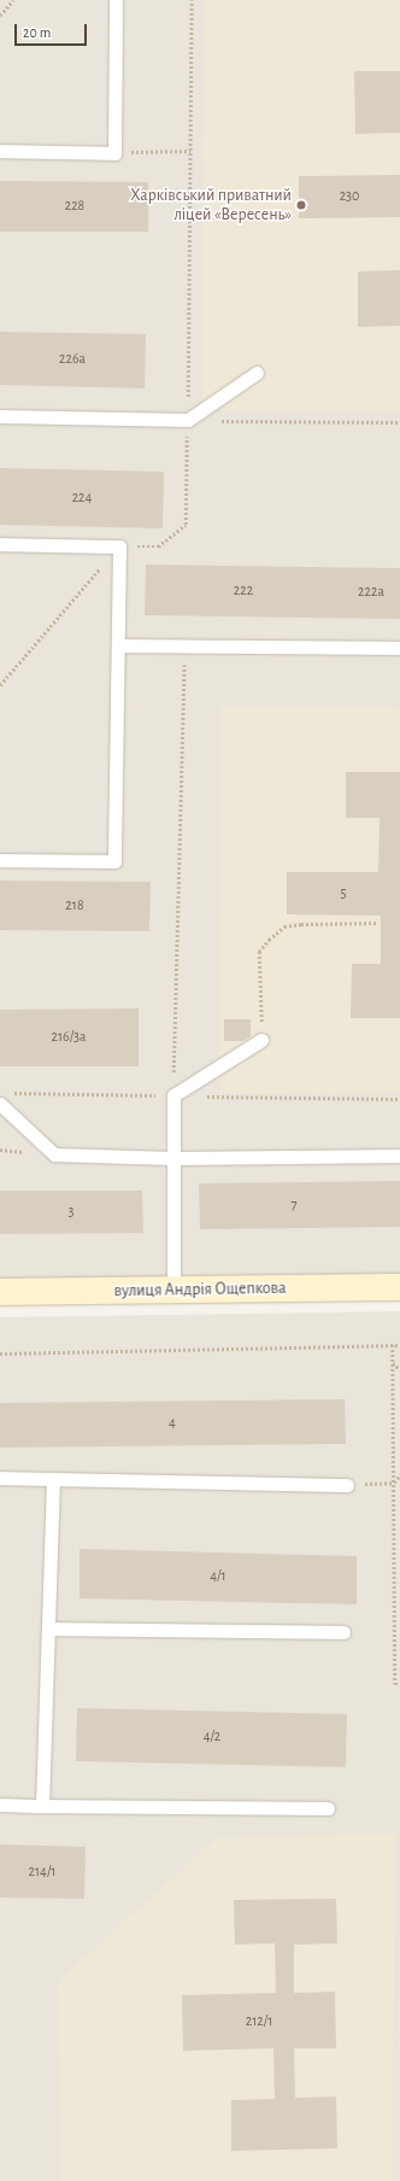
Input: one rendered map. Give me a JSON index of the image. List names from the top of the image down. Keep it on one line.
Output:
{"streets":{"street":["вулиця Андрія Ощепкова"]},"places":["Харківський приватний ліцей «Вересень»"],"house_numbers":["230","228","226а","224","222","222а","5","218","216/3а","7","3","4","4/1","4/2","214/1","212/1"],"scale_bar":"20 m"}
